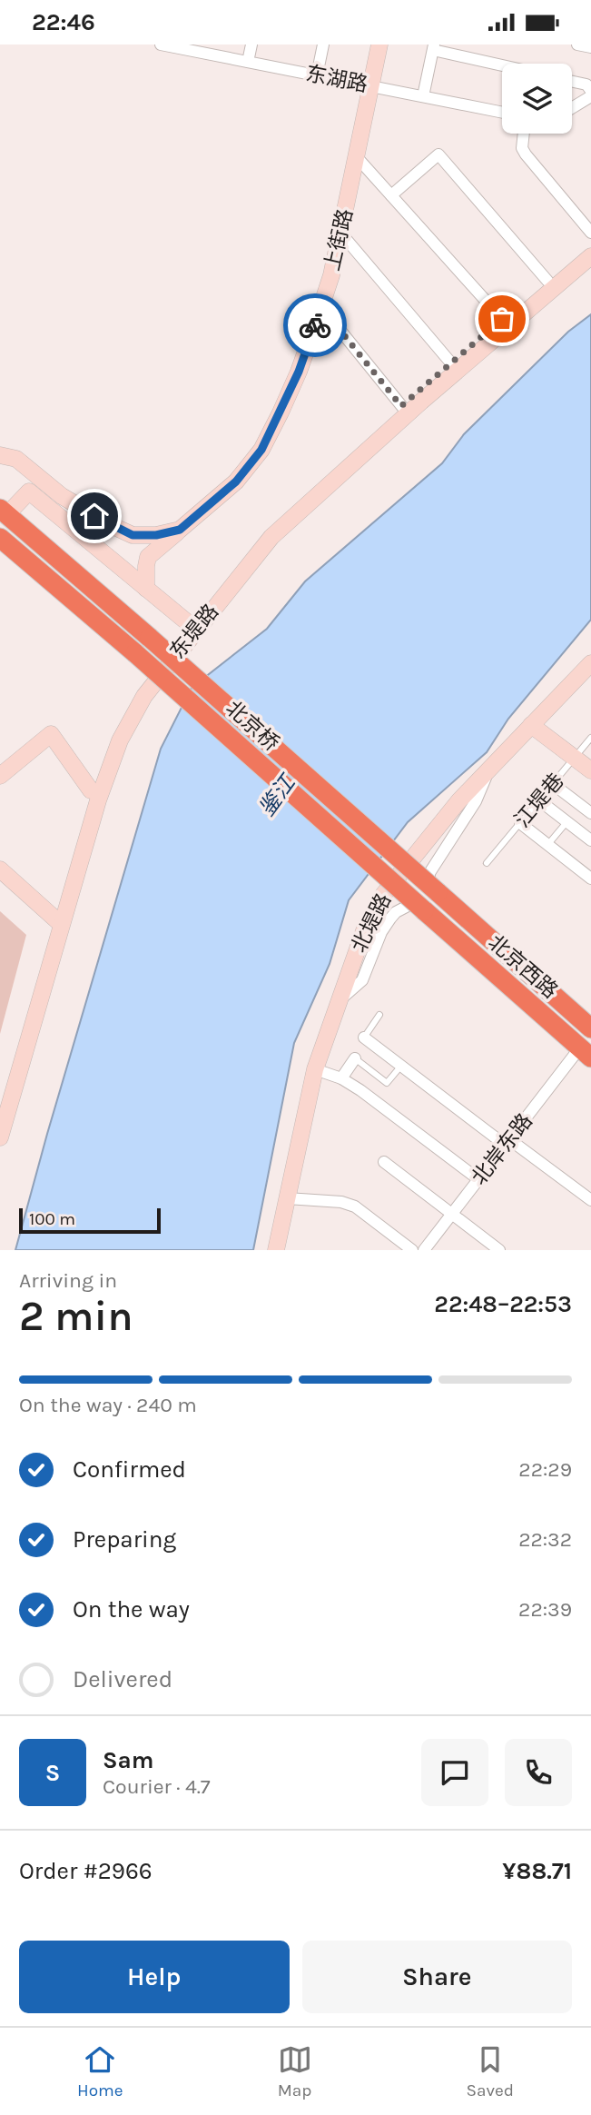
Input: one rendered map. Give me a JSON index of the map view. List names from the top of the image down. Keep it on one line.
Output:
{"streets":{"highway":["北京桥","北京西路"],"main road":["上街路","东堤路","北堤路"],"street":["东湖路","北岸东路"],"lane":["江堤巷"]},"crossings":[["东湖路","上街路"],["北京桥","北京西路"],["北京西路","北岸东路"]],"water":["鉴江"],"scale_bar":"100 m","page":{"status":"22:46","scale":"100 m","heading":["2 min","Arriving in","22:48–22:53"],"panel":["Sam","Courier · 4.7","Order #2966","¥88.71"],"bar":"On the way · 240 m","list":[["Confirmed","22:29"],["Preparing","22:32"],["On the way","22:39"],"Delivered"],"round":"S","buttons":["Help","Share"],"tabs":["Home","Map","Saved"]}}
